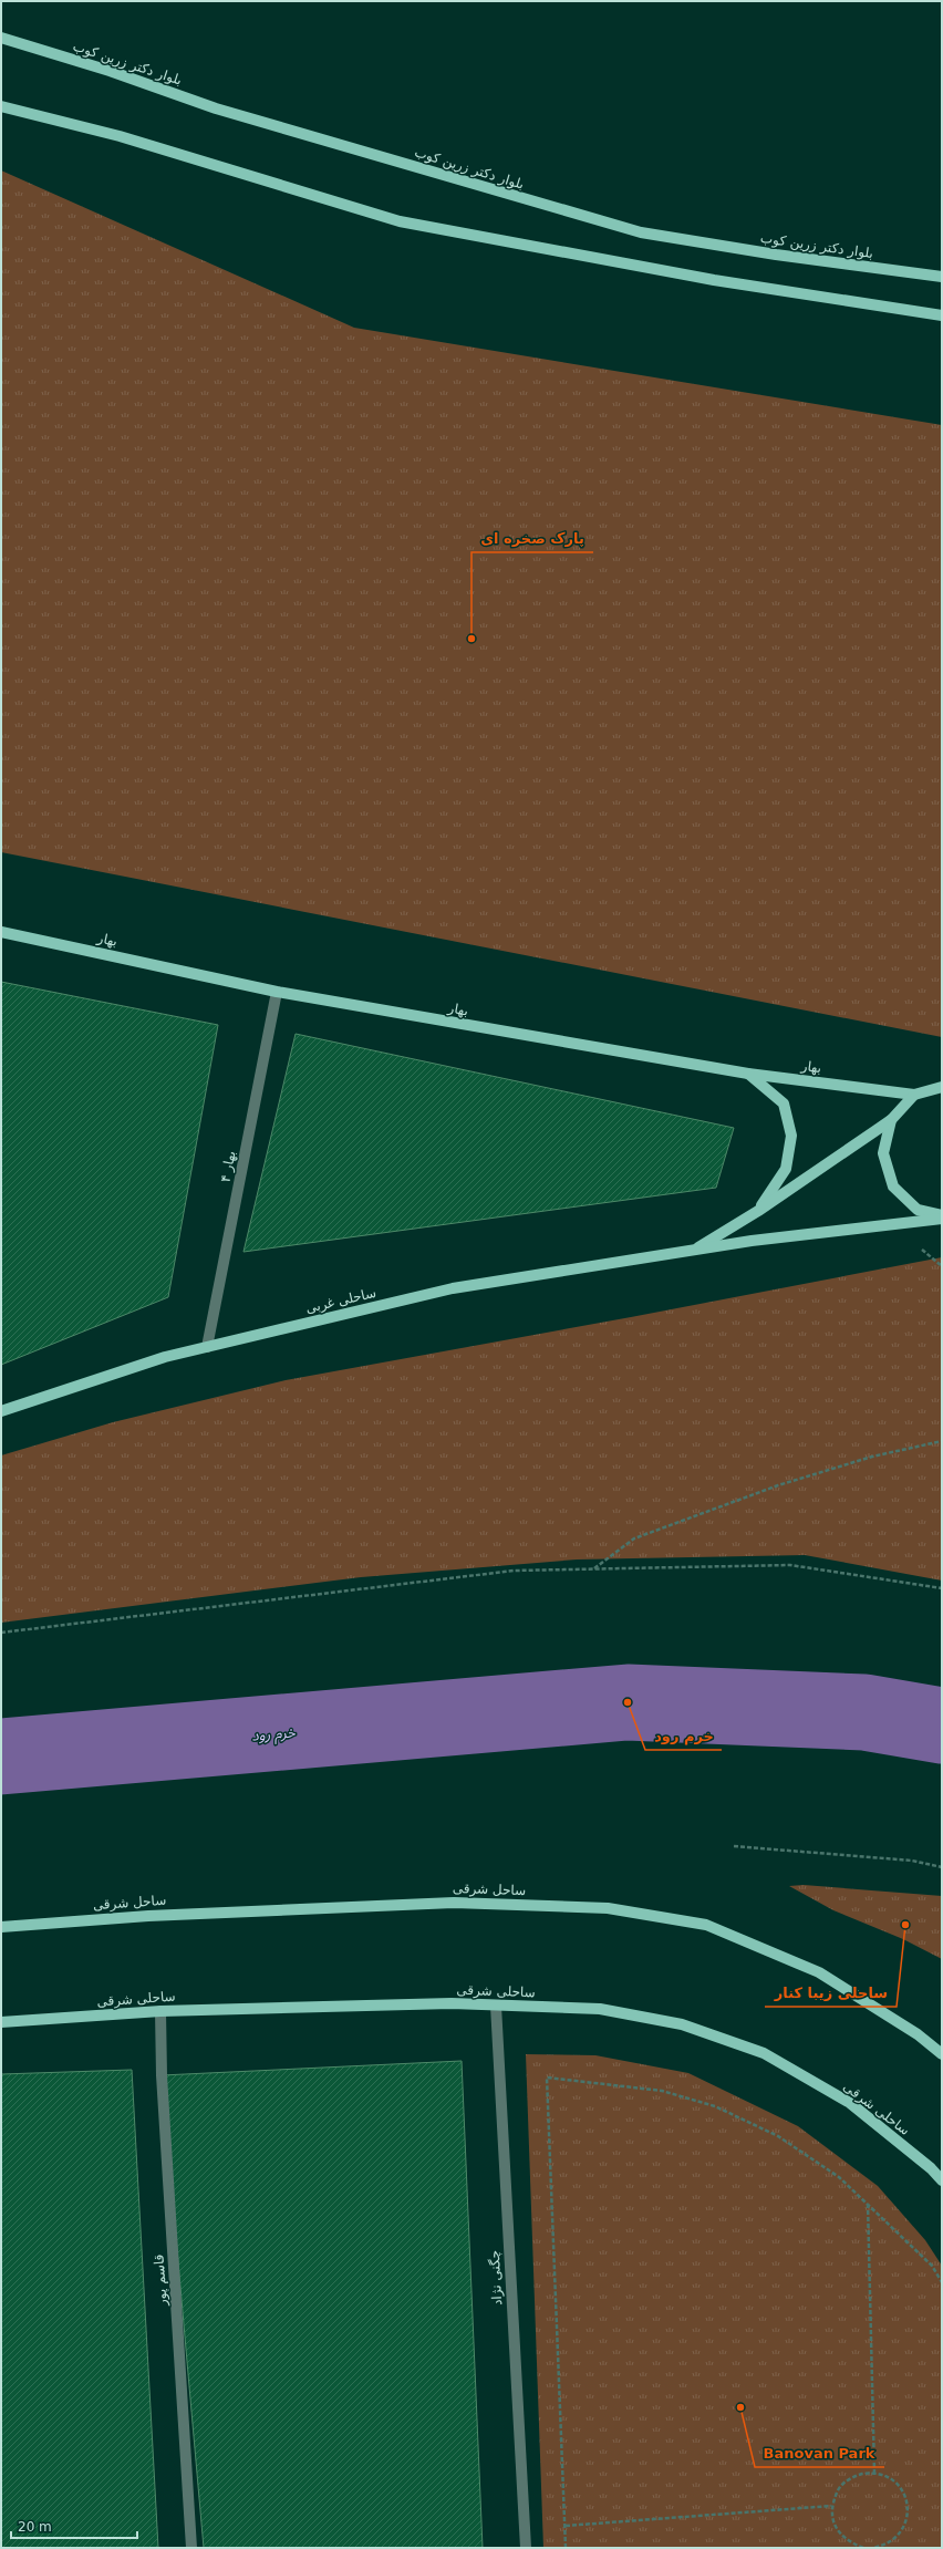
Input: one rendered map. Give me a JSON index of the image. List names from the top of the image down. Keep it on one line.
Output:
{"streets":{"main road":["بلوار دکتر زرین کوب","بهار","ساحلی غربی","ساحل شرقی","ساحلی شرقی"],"street":["بهار ۴","چگنی نژاد","قاسم پور"]},"crossings":[["بهار","بهار ۴"],["بهار ۴","ساحلی غربی"],["ساحلی شرقی","چگنی نژاد"],["ساحلی شرقی","قاسم پور"]],"water":["خرم رود"],"places":["پارک صخره ای","خرم رود","ساحلی زیبا کنار","Banovan Park"],"scale_bar":"20 m"}
